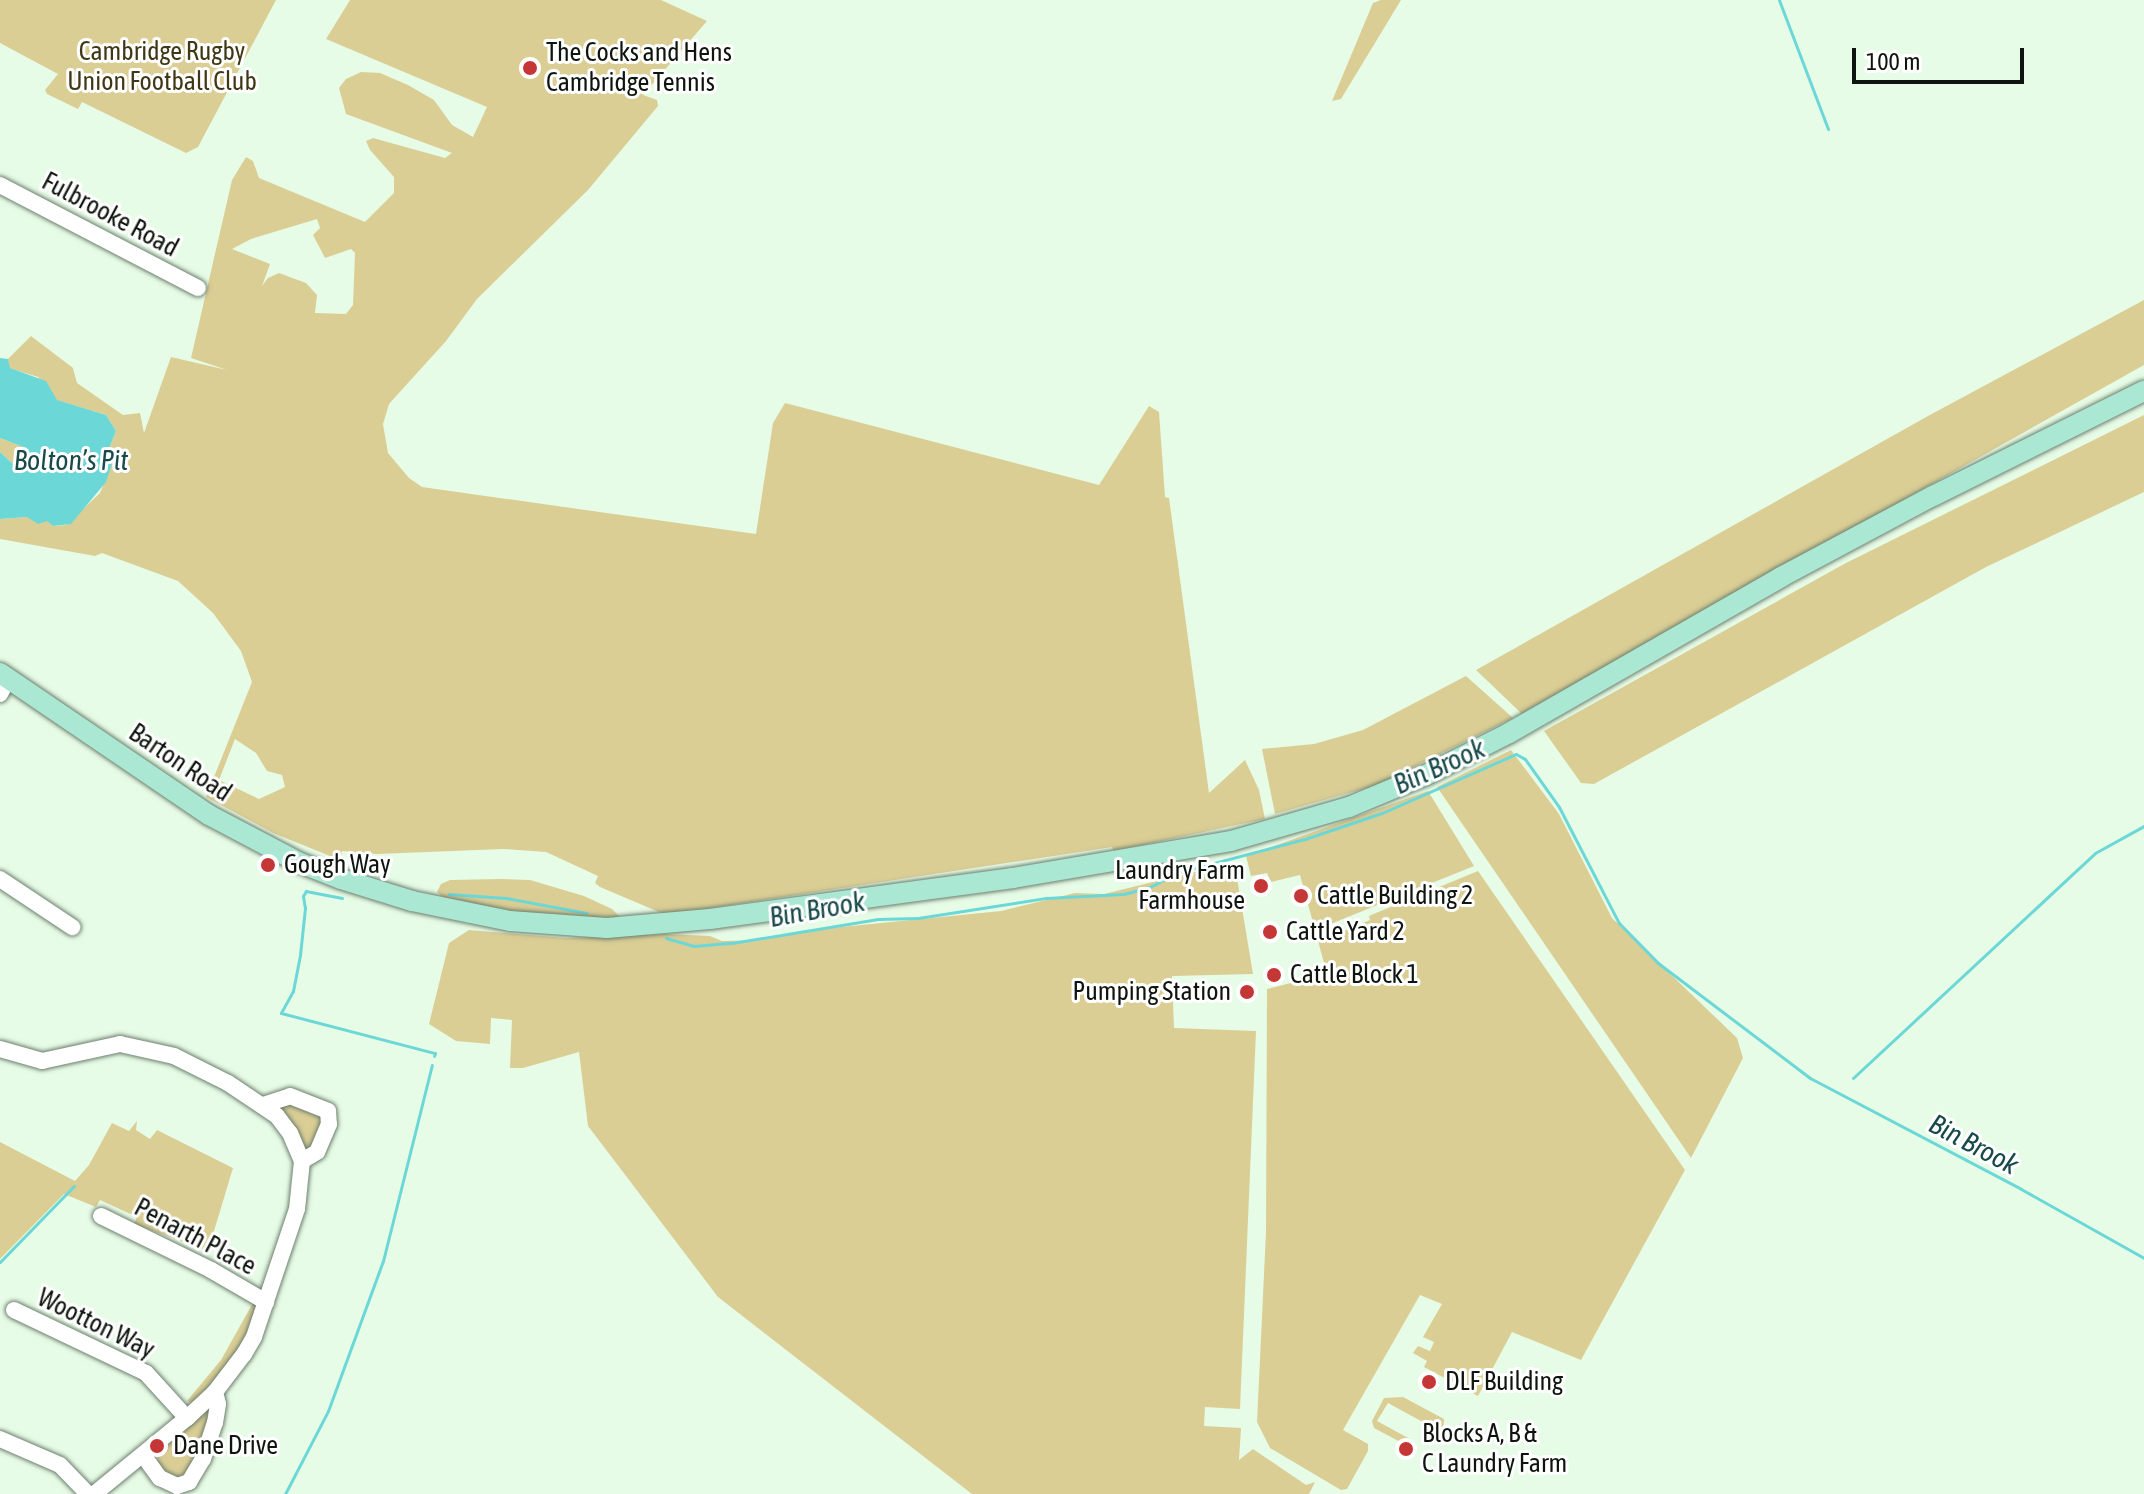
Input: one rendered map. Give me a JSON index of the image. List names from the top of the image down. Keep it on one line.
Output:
{"streets":{"main road":["Barton Road"],"street":["Fulbrooke Road","Penarth Place","Wootton Way"]},"water":["Bolton’s Pit","Bin Brook"],"parks":["Cambridge Rugby Union Football Club"],"places":["The Cocks and Hens Cambridge Tennis","Gough Way","Laundry Farm Farmhouse","Cattle Building 2","Cattle Yard 2","Cattle Block 1","Pumping Station","DLF Building","Dane Drive","Blocks A, B & C Laundry Farm"],"scale_bar":"100 m"}
